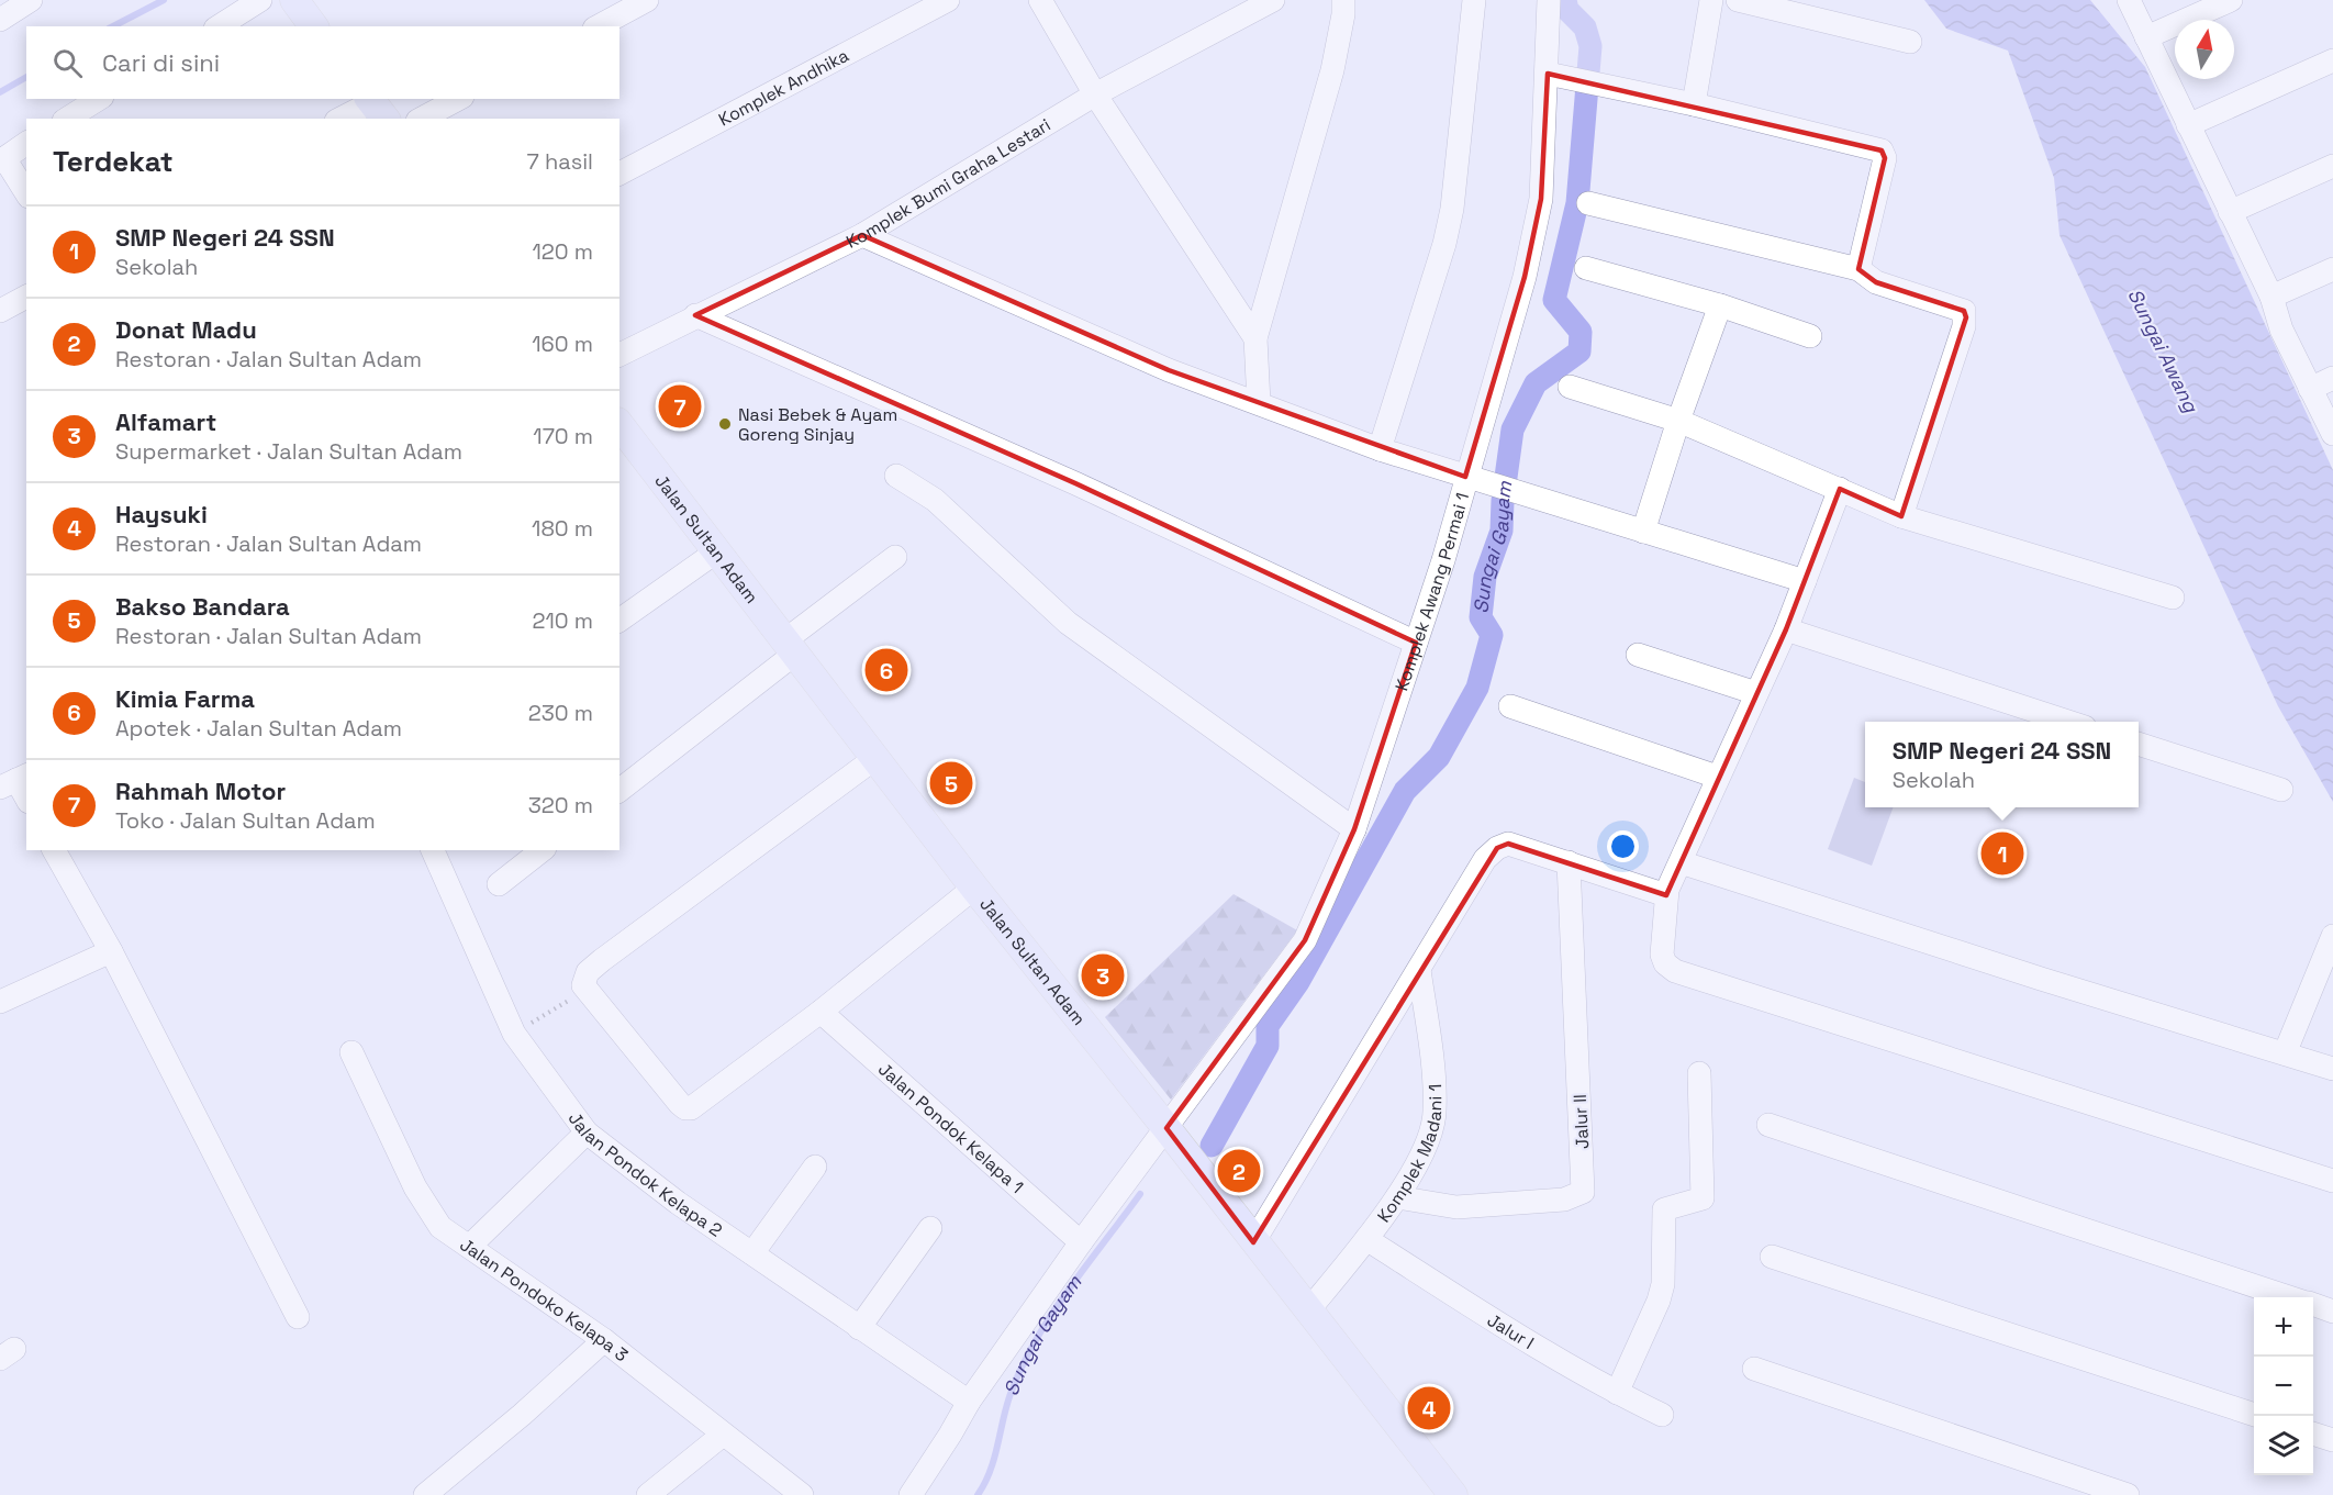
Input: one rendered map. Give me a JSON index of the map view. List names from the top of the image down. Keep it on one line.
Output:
{"streets":{"main road":["Jalan Sultan Adam"],"street":["Komplek Andhika","Komplek Bumi Graha Lestari","Komplek Awang Permai 1","Jalur II","Jalan Pondok Kelapa 1","Komplek Madani 1","Jalan Pondok Kelapa 2","Jalan Pondoko Kelapa 3","Jalur I"]},"crossings":[["Jalan Sultan Adam","Komplek Awang Permai 1"],["Jalan Sultan Adam","Komplek Madani 1"],["Komplek Awang Permai 1","Jalan Pondok Kelapa 1"],["Komplek Awang Permai 1","Jalan Pondok Kelapa 2"],["Jalur II","Komplek Madani 1"],["Komplek Madani 1","Jalur I"]],"water":["Sungai Awang","Sungai Gayam"],"places":["Nasi Bebek & Ayam Goreng Sinjay"],"north":"top","page":{"search":"Cari di sini","heading":["Terdekat","7 hasil"],"list":[{"mark":"1","name":"SMP Negeri 24 SSN","note":"Sekolah","value":"120 m"},{"mark":"2","name":"Donat Madu","note":"Restoran · Jalan Sultan Adam","value":"160 m"},{"mark":"3","name":"Alfamart","note":"Supermarket · Jalan Sultan Adam","value":"170 m"},{"mark":"4","name":"Haysuki","note":"Restoran · Jalan Sultan Adam","value":"180 m"},{"mark":"5","name":"Bakso Bandara","note":"Restoran · Jalan Sultan Adam","value":"210 m"},{"mark":"6","name":"Kimia Farma","note":"Apotek · Jalan Sultan Adam","value":"230 m"},{"mark":"7","name":"Rahmah Motor","note":"Toko · Jalan Sultan Adam","value":"320 m"}],"pins":["7","6","5","1","3","2","4"],"popup":["SMP Negeri 24 SSN","Sekolah"],"map_buttons":["+","−"]}}
